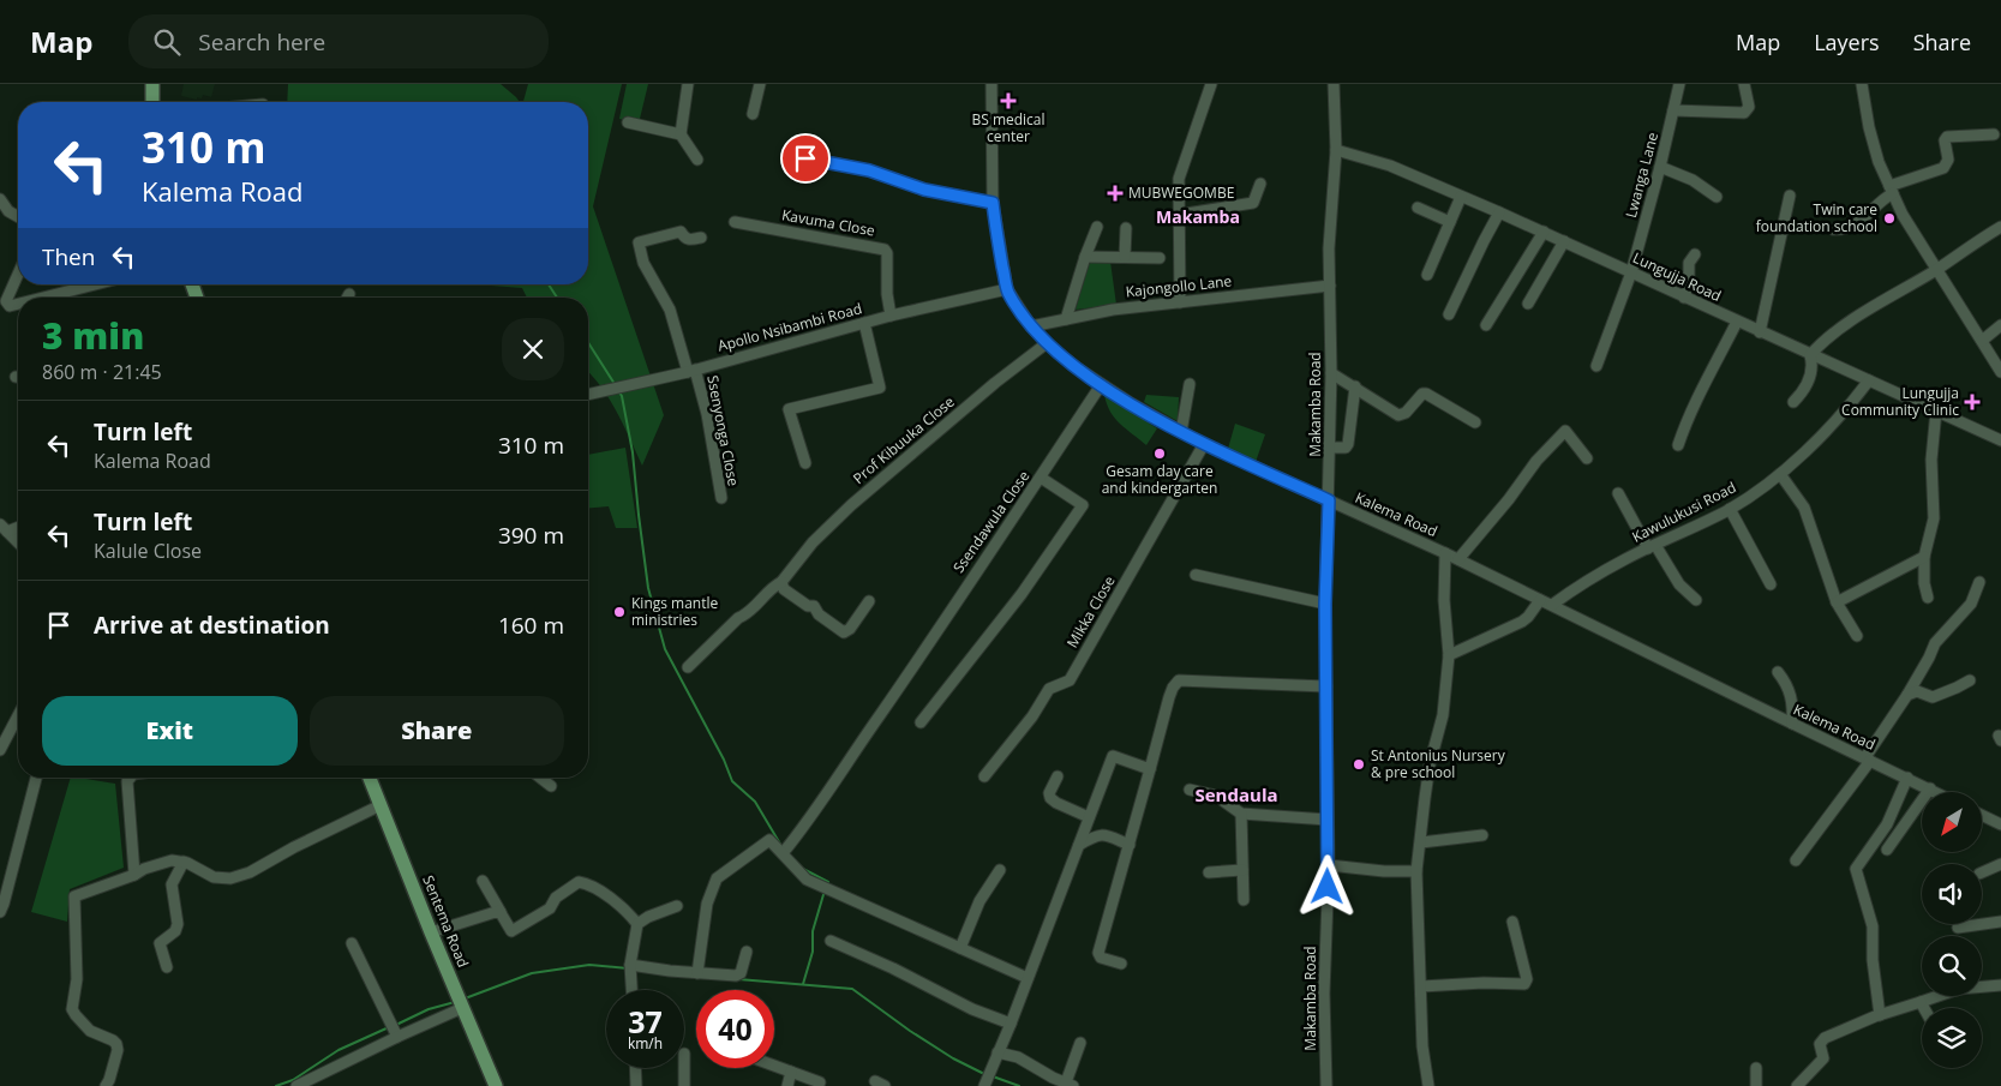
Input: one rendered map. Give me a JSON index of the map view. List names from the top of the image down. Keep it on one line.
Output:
{"streets":{"main road":["Sentema Road"],"street":["Lwanga Lane","Kavuma Close","Lungujja Road","Kajongollo Lane","Apollo Nsibambi Road","Makamba Road","Ssenyonga Close","Prof Kibuuka Close","Kawulukusi Road","Kalema Road","Ssendawula Close","Mikka Close"]},"crossings":[["Lwanga Lane","Lungujja Road"],["Kavuma Close","Apollo Nsibambi Road"],["Lungujja Road","Makamba Road"],["Lungujja Road","Kawulukusi Road"],["Kajongollo Lane","Makamba Road"],["Kajongollo Lane","Kalema Road"],["Apollo Nsibambi Road","Ssenyonga Close"],["Apollo Nsibambi Road","Kalema Road"],["Makamba Road","Kalema Road"],["Prof Kibuuka Close","Kalema Road"],["Kawulukusi Road","Kalema Road"],["Kalema Road","Ssendawula Close"],["Kalema Road","Mikka Close"]],"districts":["Makamba","Sendaula"],"places":{"health":["BS medical center","MUBWEGOMBE","Lungujja Community Clinic"],"other":["Twin care foundation school","Gesam day care and kindergarten","Kings mantle ministries","St Antonius Nursery & pre school"]},"north":"bottom left","page":{"header":"Map","search":"Search here","nav":["Map","Layers","Share"],"turn":["310 m","Kalema Road"],"then":"Then","heading":["3 min","860 m · 21:45"],"list":[{"name":"Turn left","note":"Kalema Road","value":"310 m"},{"name":"Turn left","note":"Kalule Close","value":"390 m"},{"name":"Arrive at destination","value":"160 m"}],"buttons":["Exit","Share"],"speed":"37 km/h","limit":"40"}}
